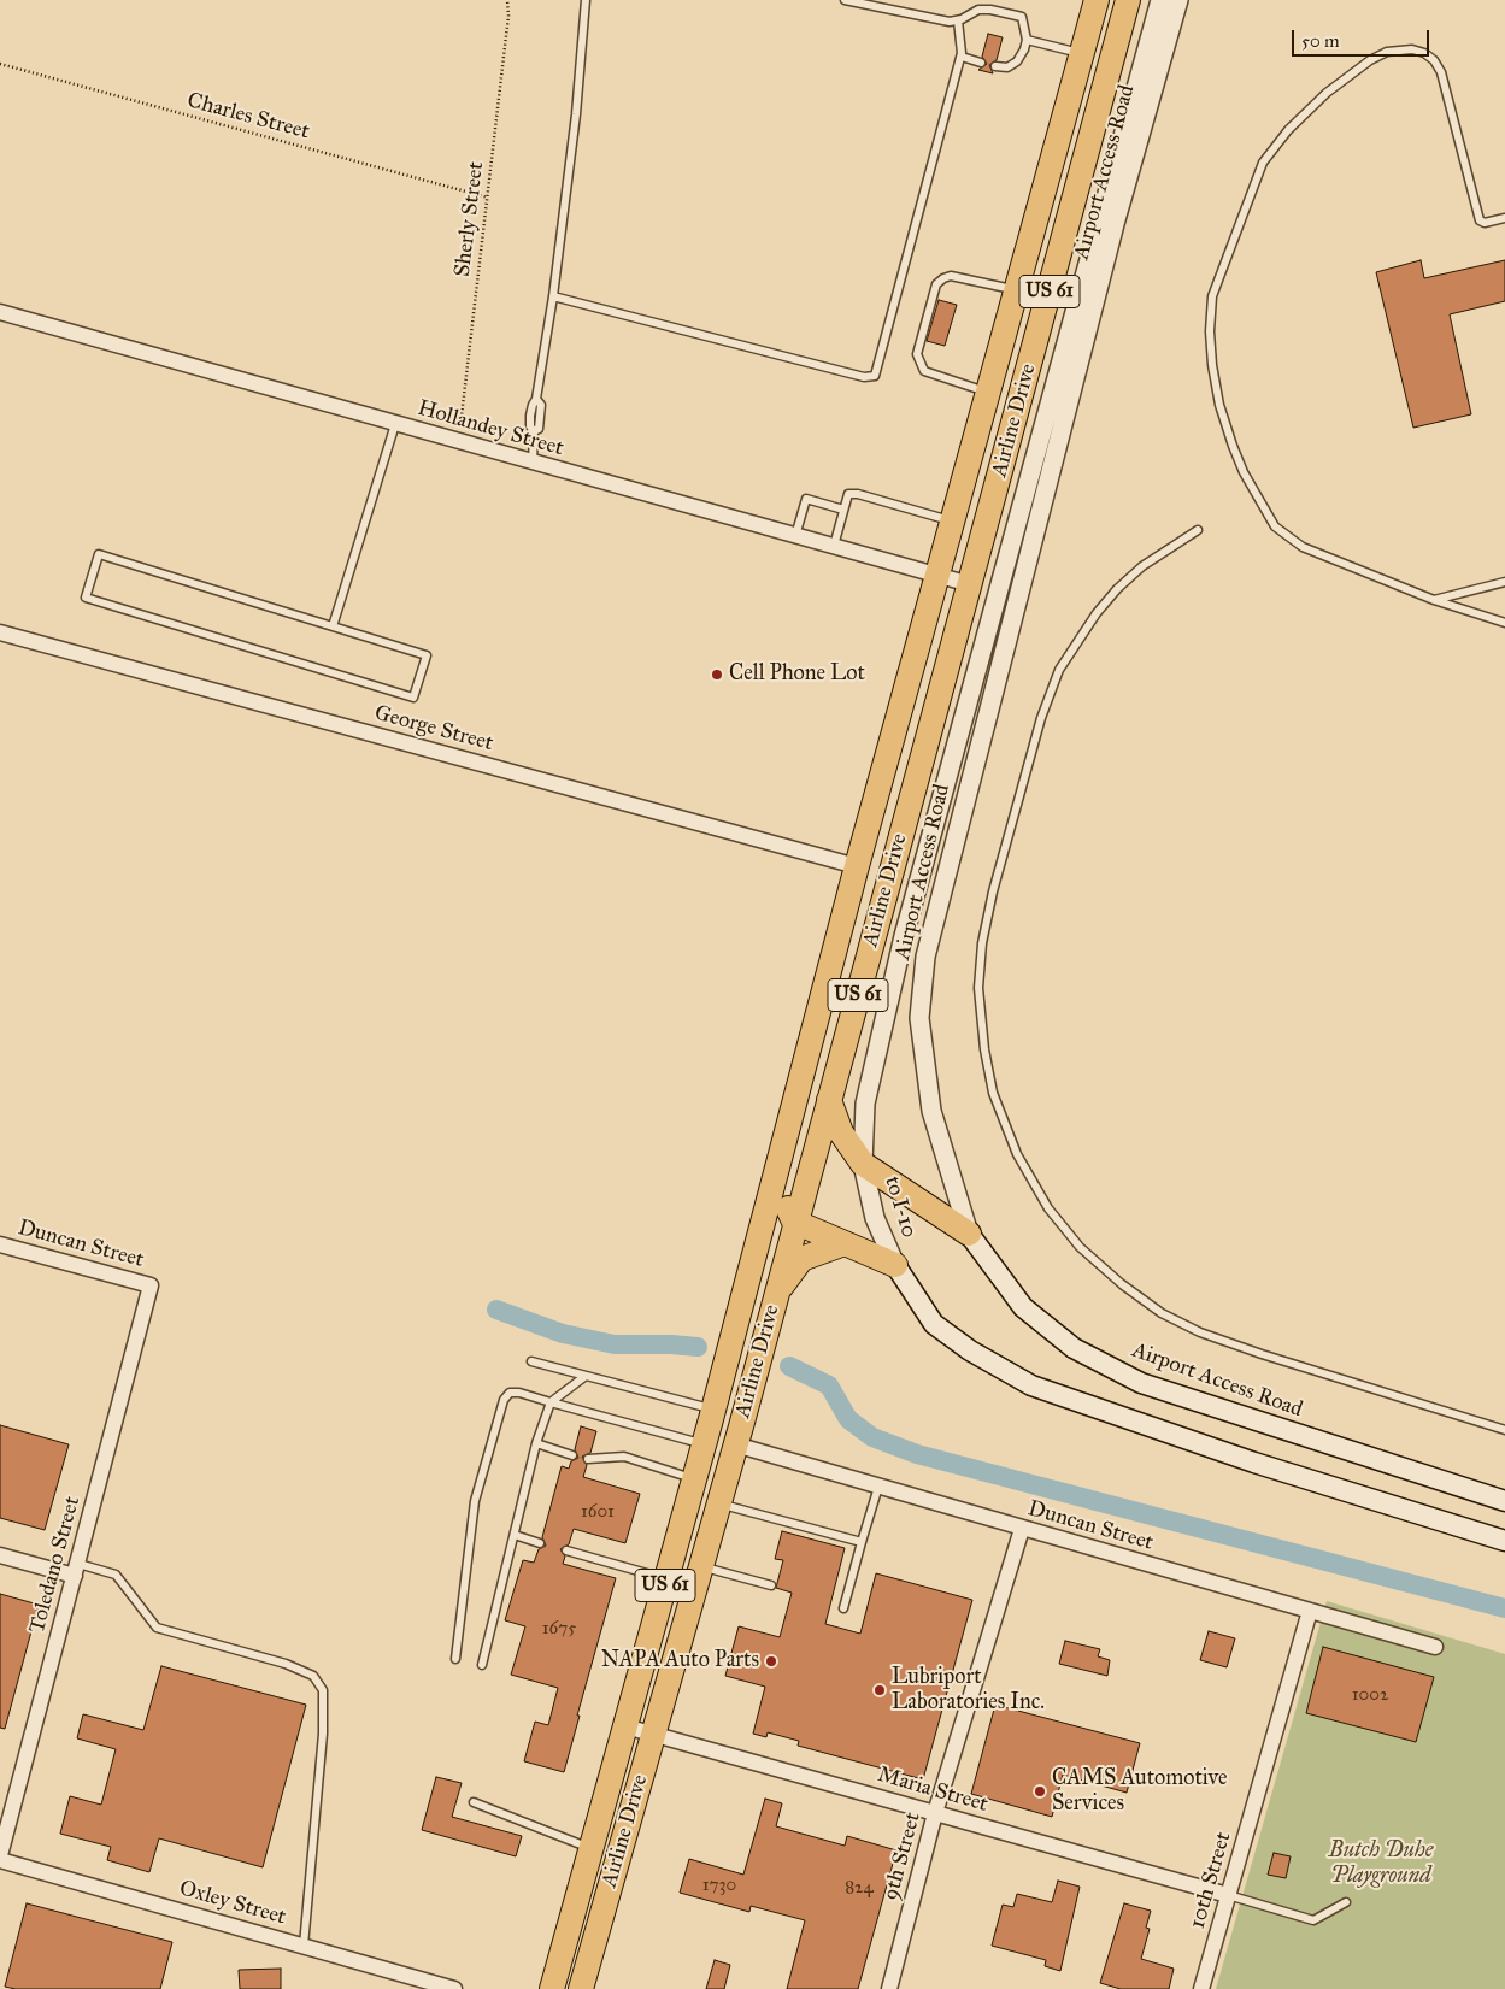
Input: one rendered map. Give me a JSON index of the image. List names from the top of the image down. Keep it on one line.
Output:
{"streets":{"highway":["US 61","Airline Drive"],"main road":["Airport Access Road"],"street":["Hollandey Street","George Street","to I-10","Duncan Street","Toledano Street","Maria Street","9th Street","10th Street","Oxley Street"],"path":["Charles Street","Sherly Street"]},"crossings":[["Charles Street","Sherly Street"],["Airport Access Road","to I-10"],["Sherly Street","Hollandey Street"],["Airline Drive","Hollandey Street"],["Airline Drive","George Street"],["Airline Drive","Duncan Street"],["Airline Drive","Maria Street"],["Duncan Street","Toledano Street"],["Duncan Street","9th Street"],["Duncan Street","10th Street"],["Maria Street","9th Street"],["Maria Street","10th Street"]],"parks":["Butch Duhe Playground"],"places":["Cell Phone Lot","NAPA Auto Parts","Lubriport Laboratories Inc.","CAMS Automotive Services"],"house_numbers":["1601","1675","1002","1730","824"],"scale_bar":"50 m"}
